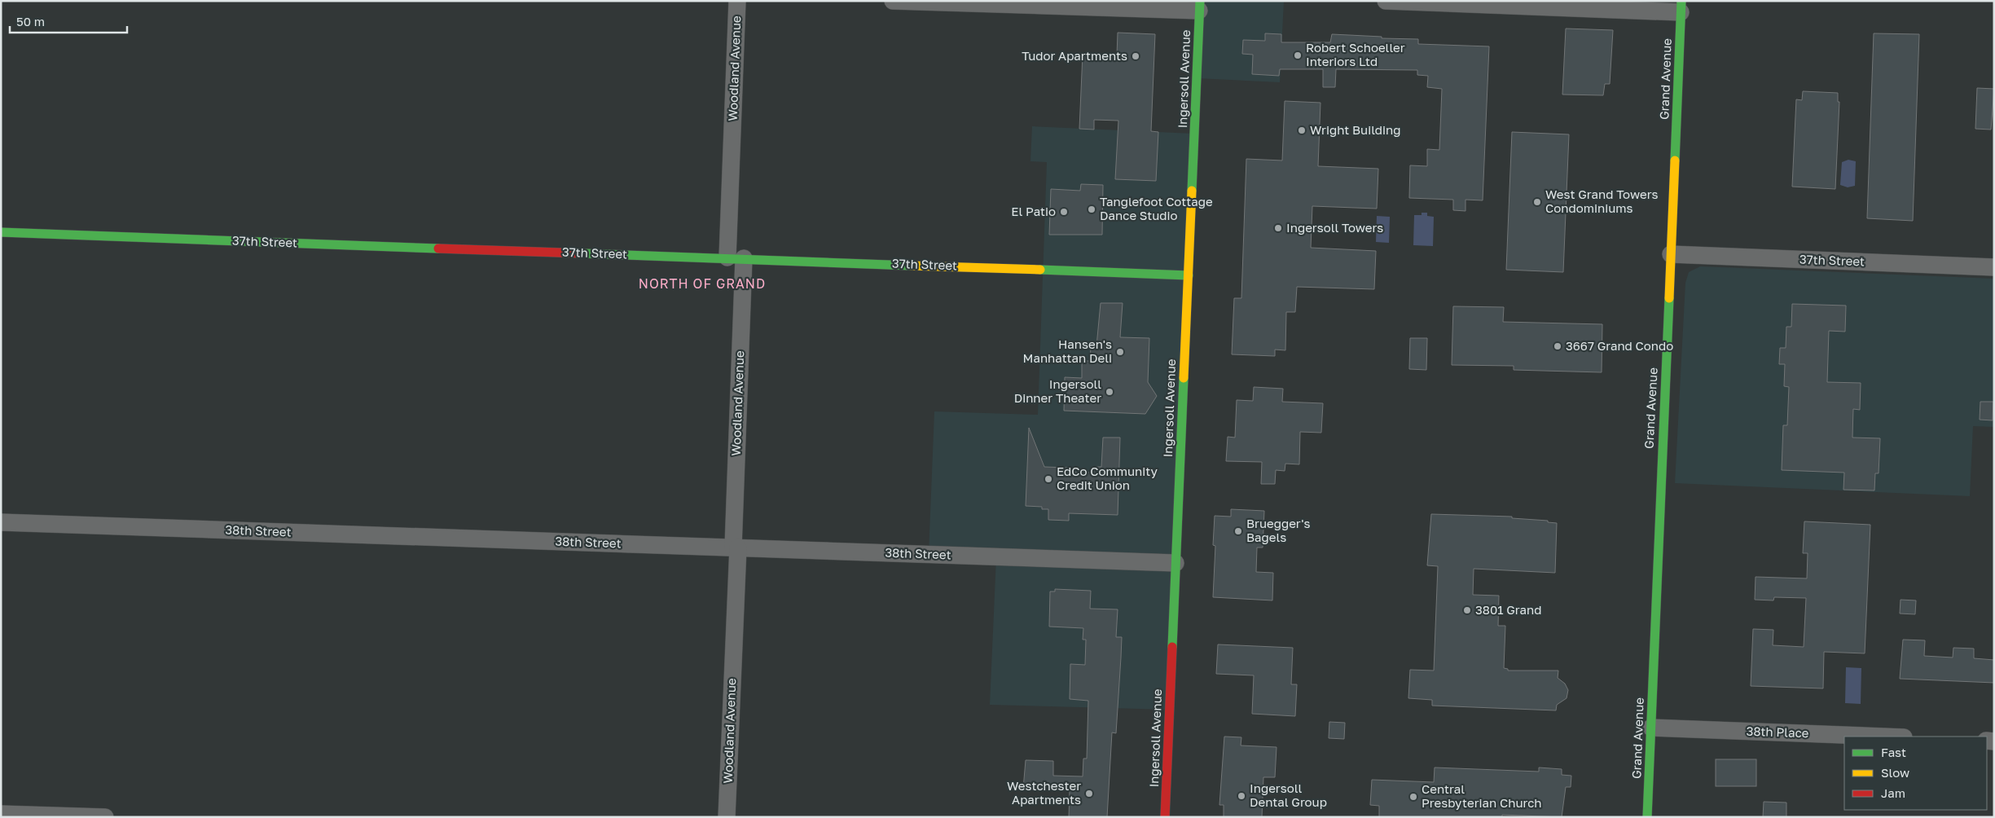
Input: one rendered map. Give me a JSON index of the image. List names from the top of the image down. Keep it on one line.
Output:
{"streets":{"main road":["Ingersoll Avenue","Grand Avenue","37th Street"],"street":["Woodland Avenue","38th Street","38th Place"]},"crossings":[["Woodland Avenue","37th Street"],["Woodland Avenue","38th Street"],["Ingersoll Avenue","37th Street"],["Ingersoll Avenue","38th Street"],["Grand Avenue","37th Street"],["Grand Avenue","38th Place"]],"districts":["NORTH OF GRAND"],"places":["Robert Schoeller Interiors Ltd","Tudor Apartments","Wright Building","West Grand Towers Condominiums","Tanglefoot Cottage Dance Studio","El Patio","Ingersoll Towers","3667 Grand Condo","Hansen's Manhattan Deli","Ingersoll Dinner Theater","EdCo Community Credit Union","Bruegger's Bagels","3801 Grand","Westchester Apartments","Ingersoll Dental Group","Central Presbyterian Church"],"legend":["Fast","Slow","Jam"],"scale_bar":"50 m"}
